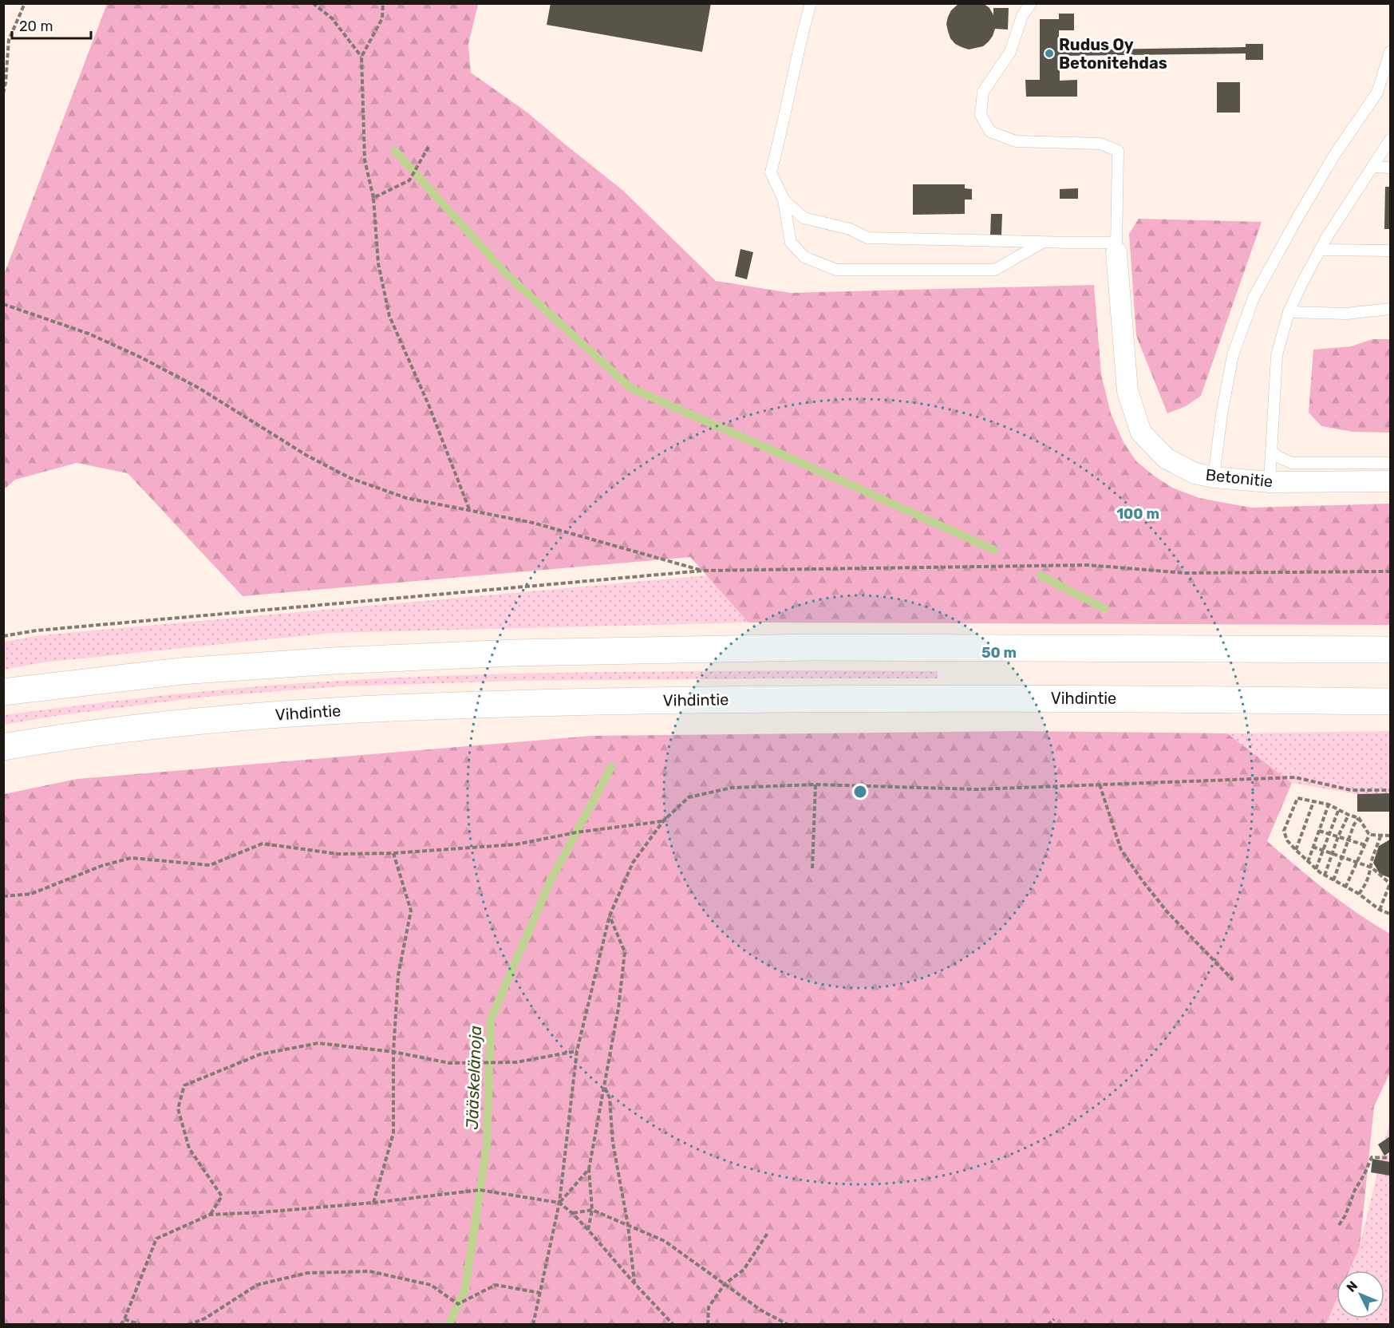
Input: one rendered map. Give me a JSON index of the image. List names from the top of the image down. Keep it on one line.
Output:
{"streets":{"main road":["Vihdintie"],"street":["Betonitie"]},"water":["Jääskelänoja"],"places":["Rudus Oy Betonitehdas"],"scale_bar":"20 m","north":"top left","rings":["100 m","50 m"]}
